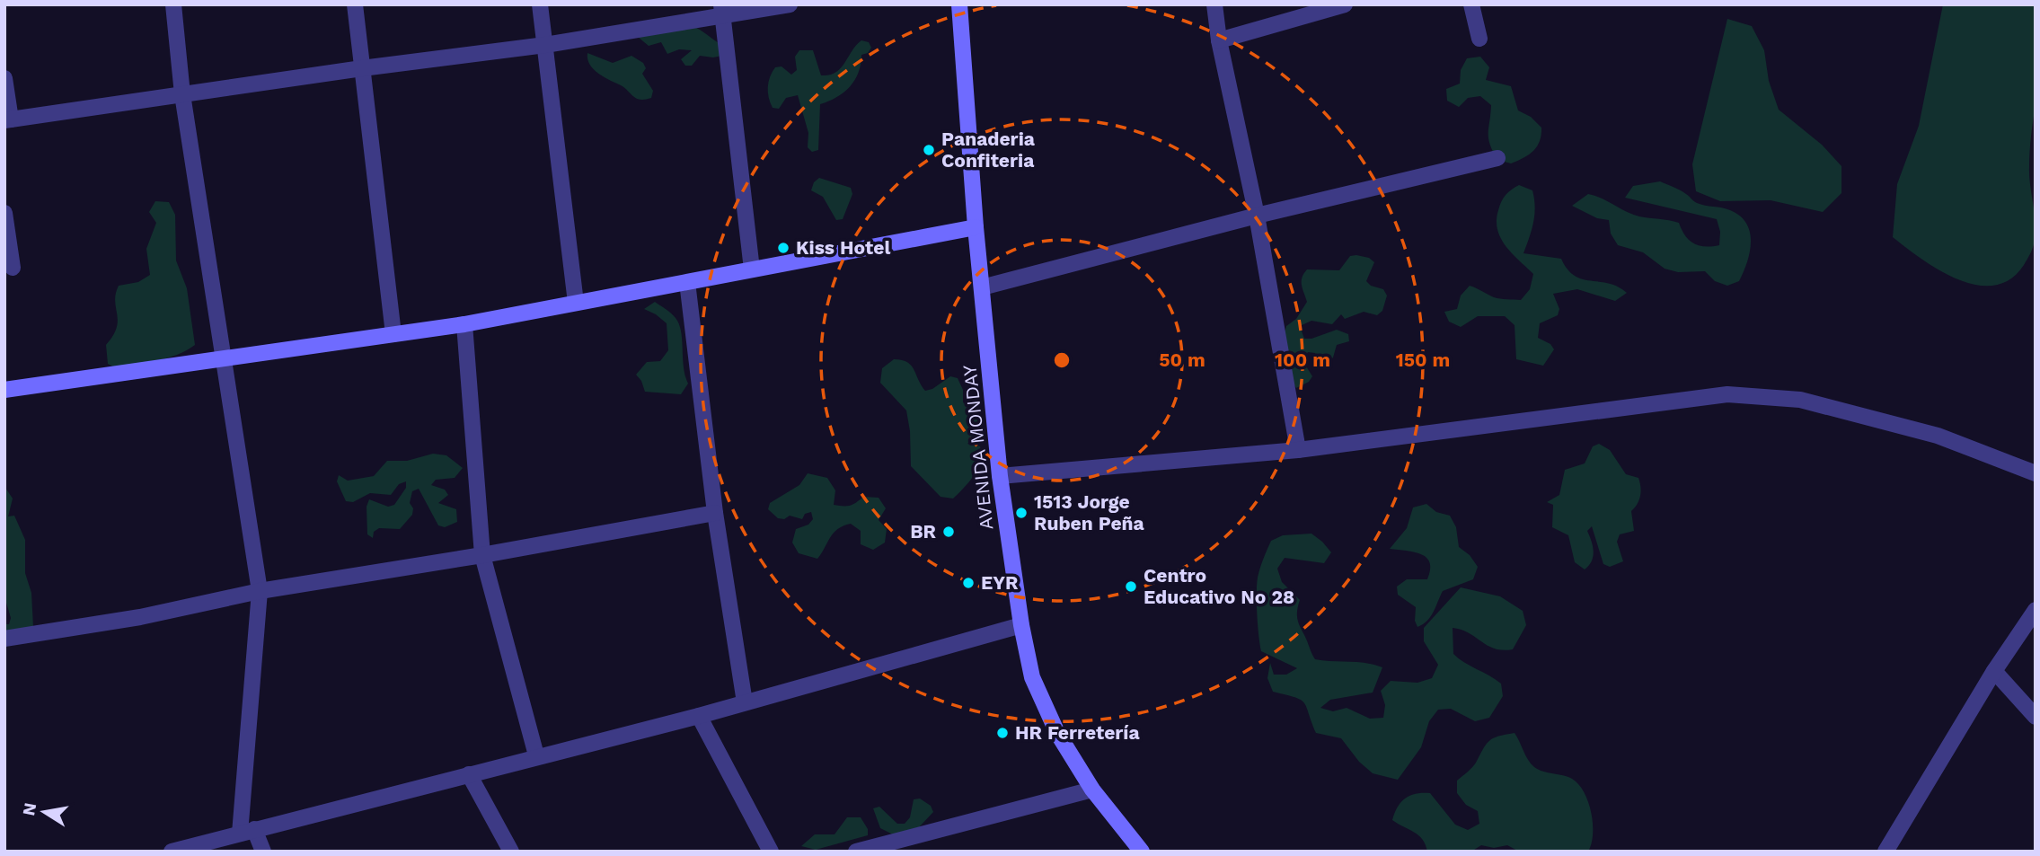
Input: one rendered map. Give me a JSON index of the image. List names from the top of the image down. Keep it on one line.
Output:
{"streets":{"street":["AVENIDA MONDAY"]},"places":["Panaderia Confiteria","Kiss Hotel","1513 Jorge Ruben Peña","BR","EYR","Centro Educativo No 28","HR Ferretería"],"north":"left","rings":["50 m","100 m","150 m"]}
